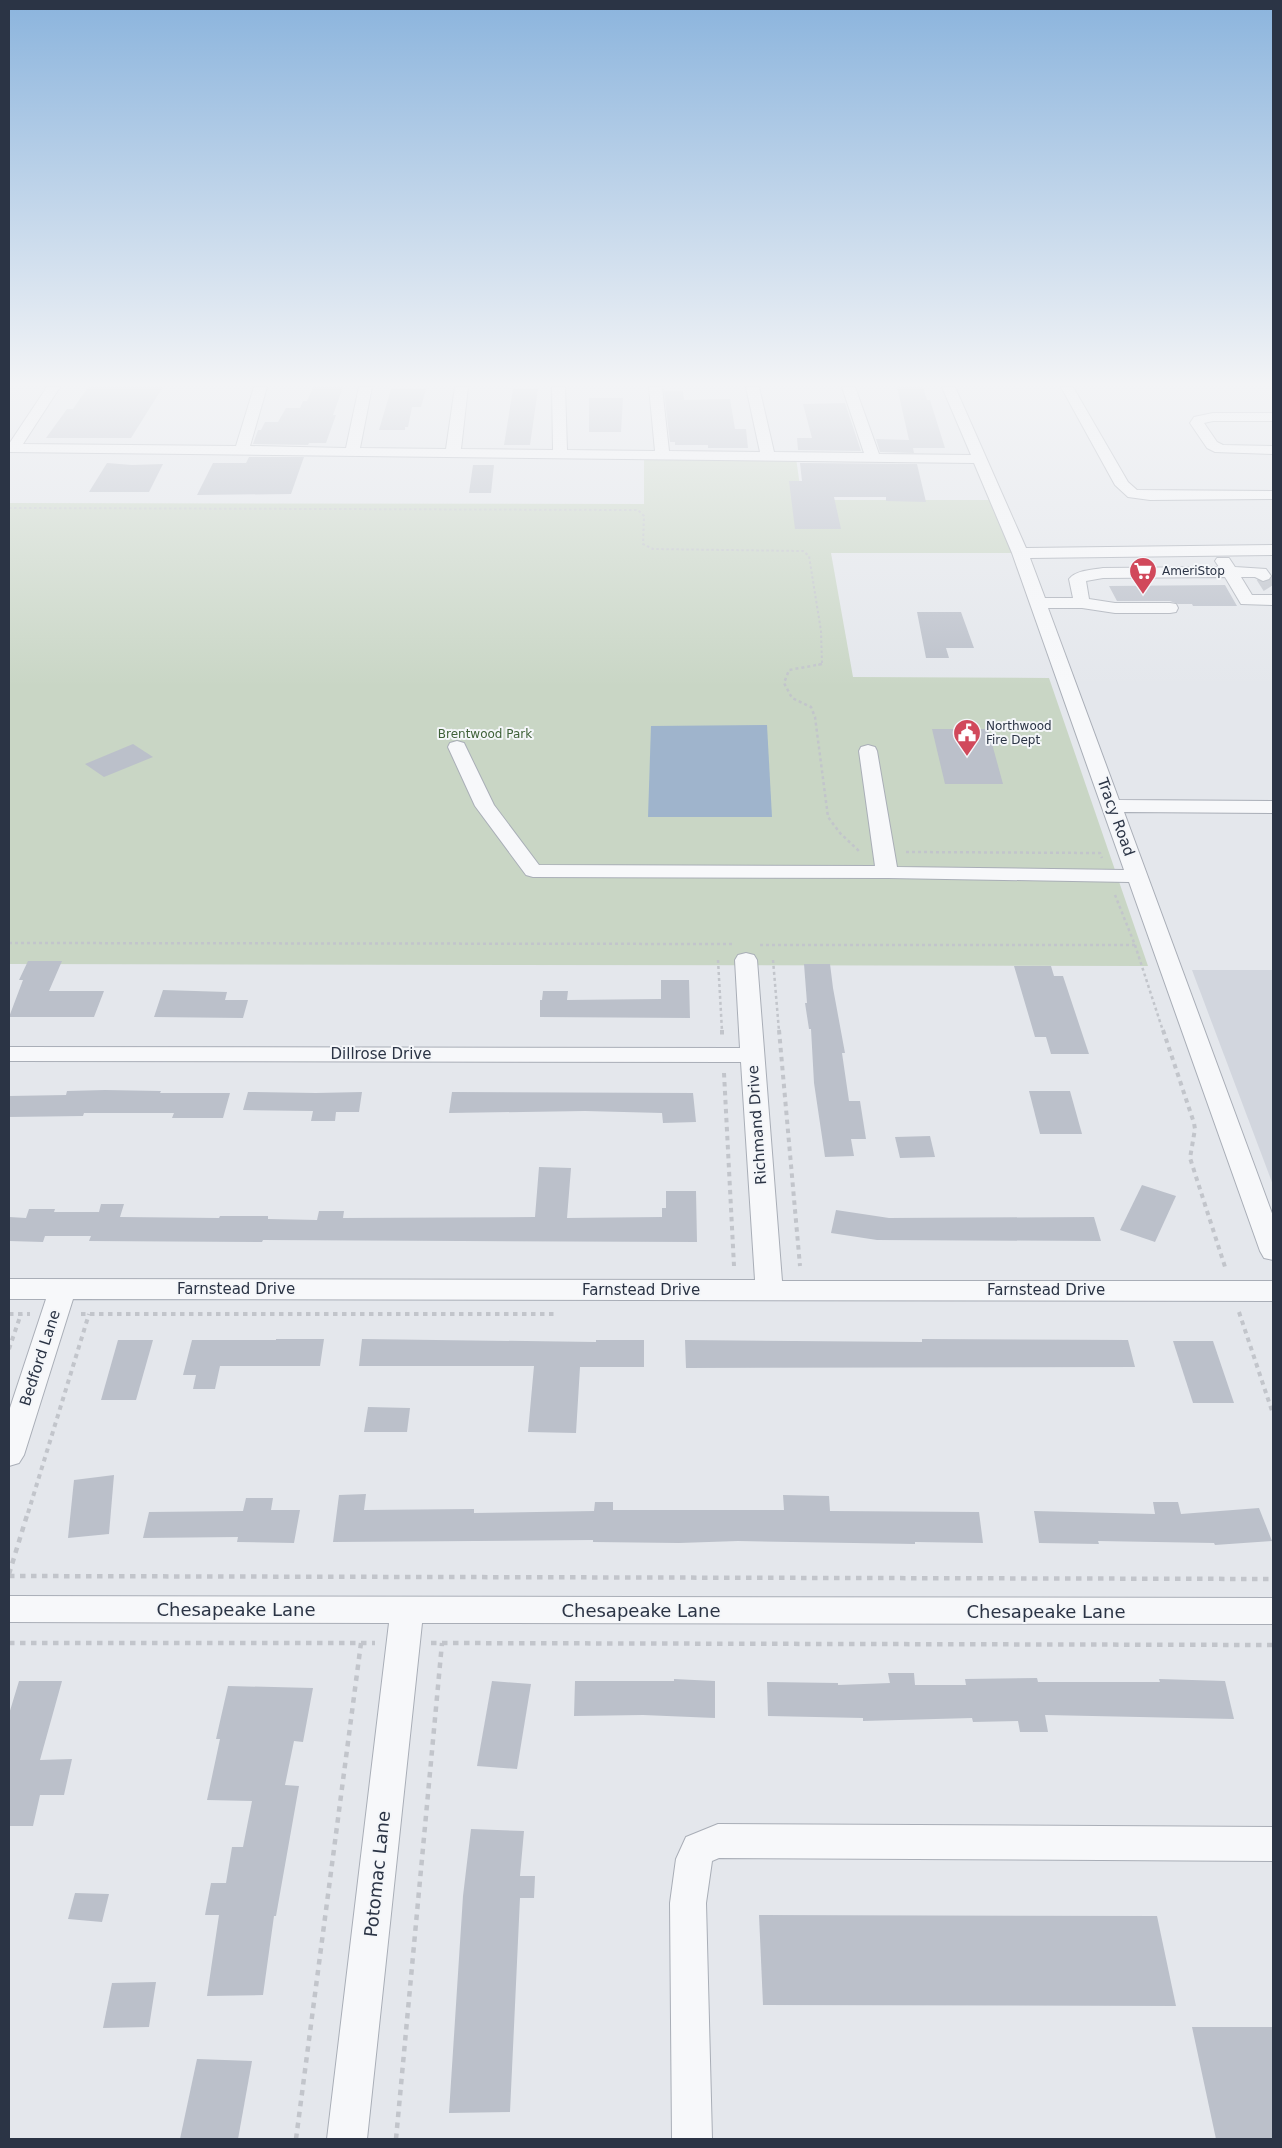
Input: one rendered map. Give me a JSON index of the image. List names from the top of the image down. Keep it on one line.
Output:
{"streets":{"street":["Tracy Road","Dillrose Drive","Richmand Drive","Farnstead Drive","Bedford Lane","Chesapeake Lane","Potomac Lane"]},"crossings":[["Dillrose Drive","Richmand Drive"],["Richmand Drive","Farnstead Drive"],["Farnstead Drive","Bedford Lane"],["Chesapeake Lane","Potomac Lane"]],"parks":["Brentwood Park"],"places":{"supermarket":["AmeriStop"],"public building":["Northwood Fire Dept"]}}
